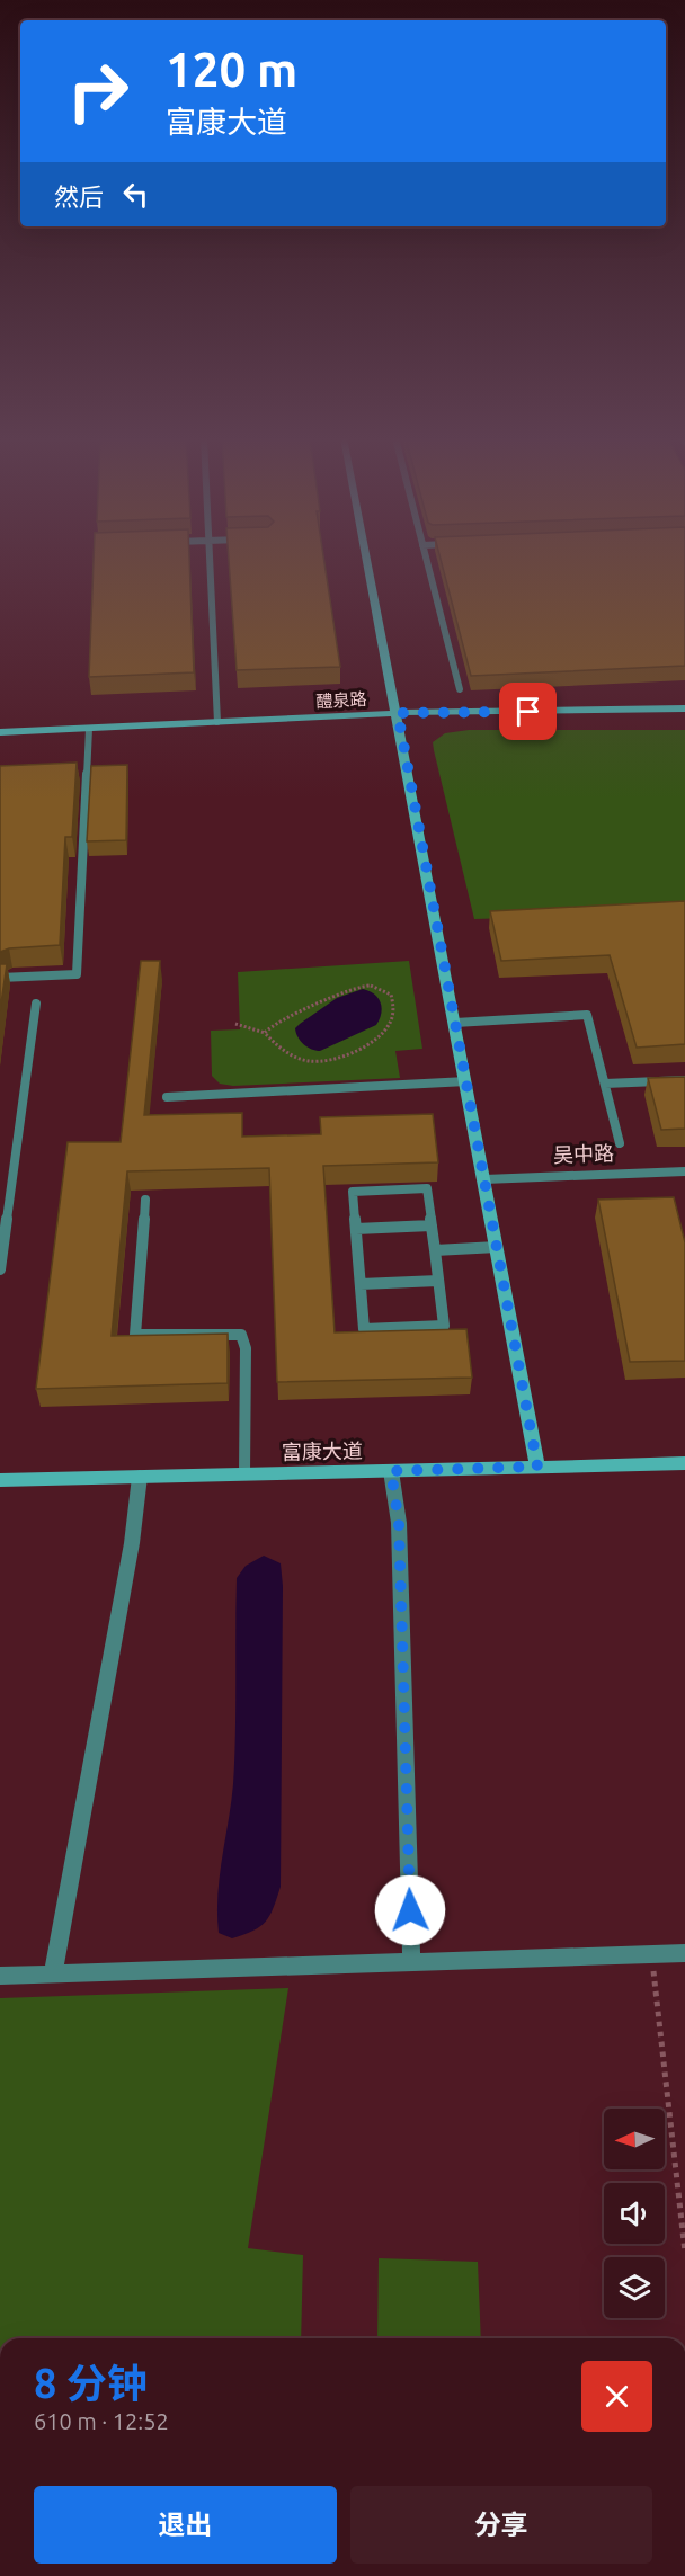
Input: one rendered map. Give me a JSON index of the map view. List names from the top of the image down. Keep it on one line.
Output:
{"streets":{"street":["醴泉路","吴中路","富康大道"]},"north":"left","page":{"turn":["120 m","富康大道"],"then":"然后","heading":["8 分钟","610 m · 12:52"],"buttons":["退出","分享"]}}
